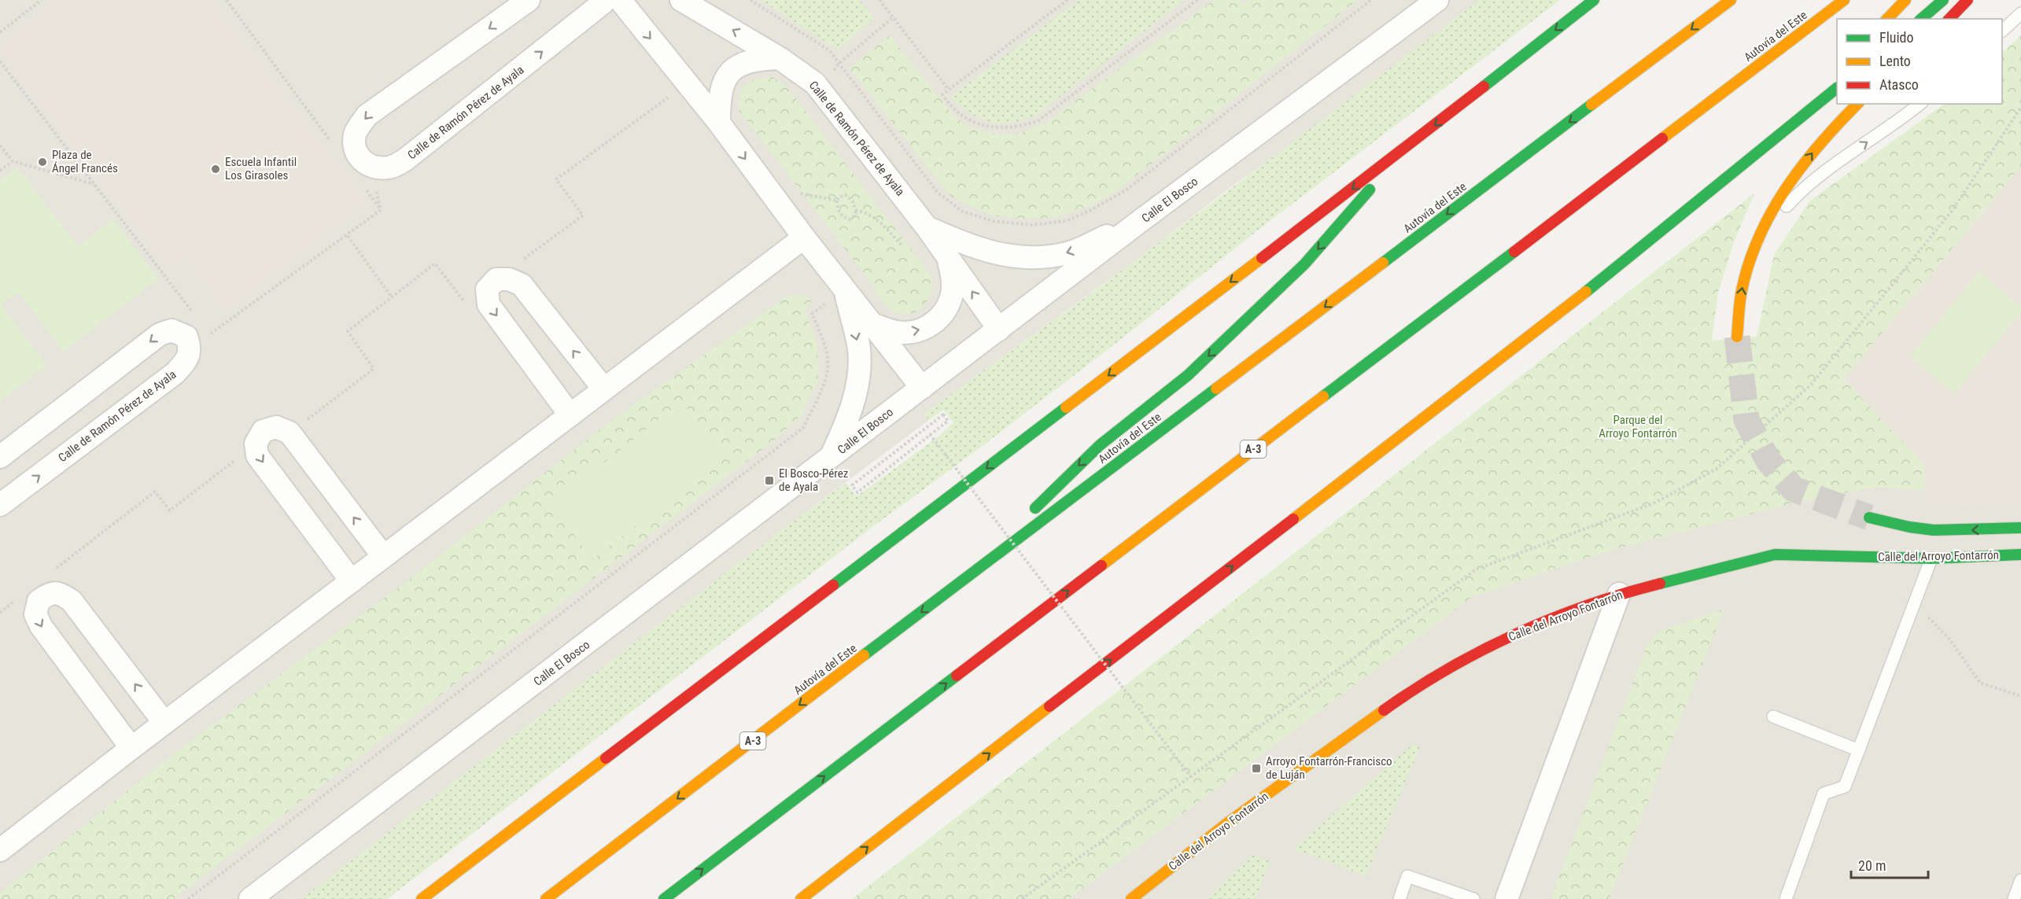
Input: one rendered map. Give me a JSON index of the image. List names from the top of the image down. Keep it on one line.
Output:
{"streets":{"main road":["Autovía del Este","A-3","Calle del Arroyo Fontarrón"],"street":["Calle de Ramón Pérez de Ayala","Calle El Bosco"]},"crossings":[["Calle de Ramón Pérez de Ayala","Calle El Bosco"]],"parks":["Parque del Arroyo Fontarrón"],"places":{"other":["Plaza de Ángel Francés","Escuela Infantil Los Girasoles"],"transit":["El Bosco-Pérez de Ayala","Arroyo Fontarrón-Francisco de Luján"]},"legend":["Fluido","Lento","Atasco"],"scale_bar":"20 m"}
